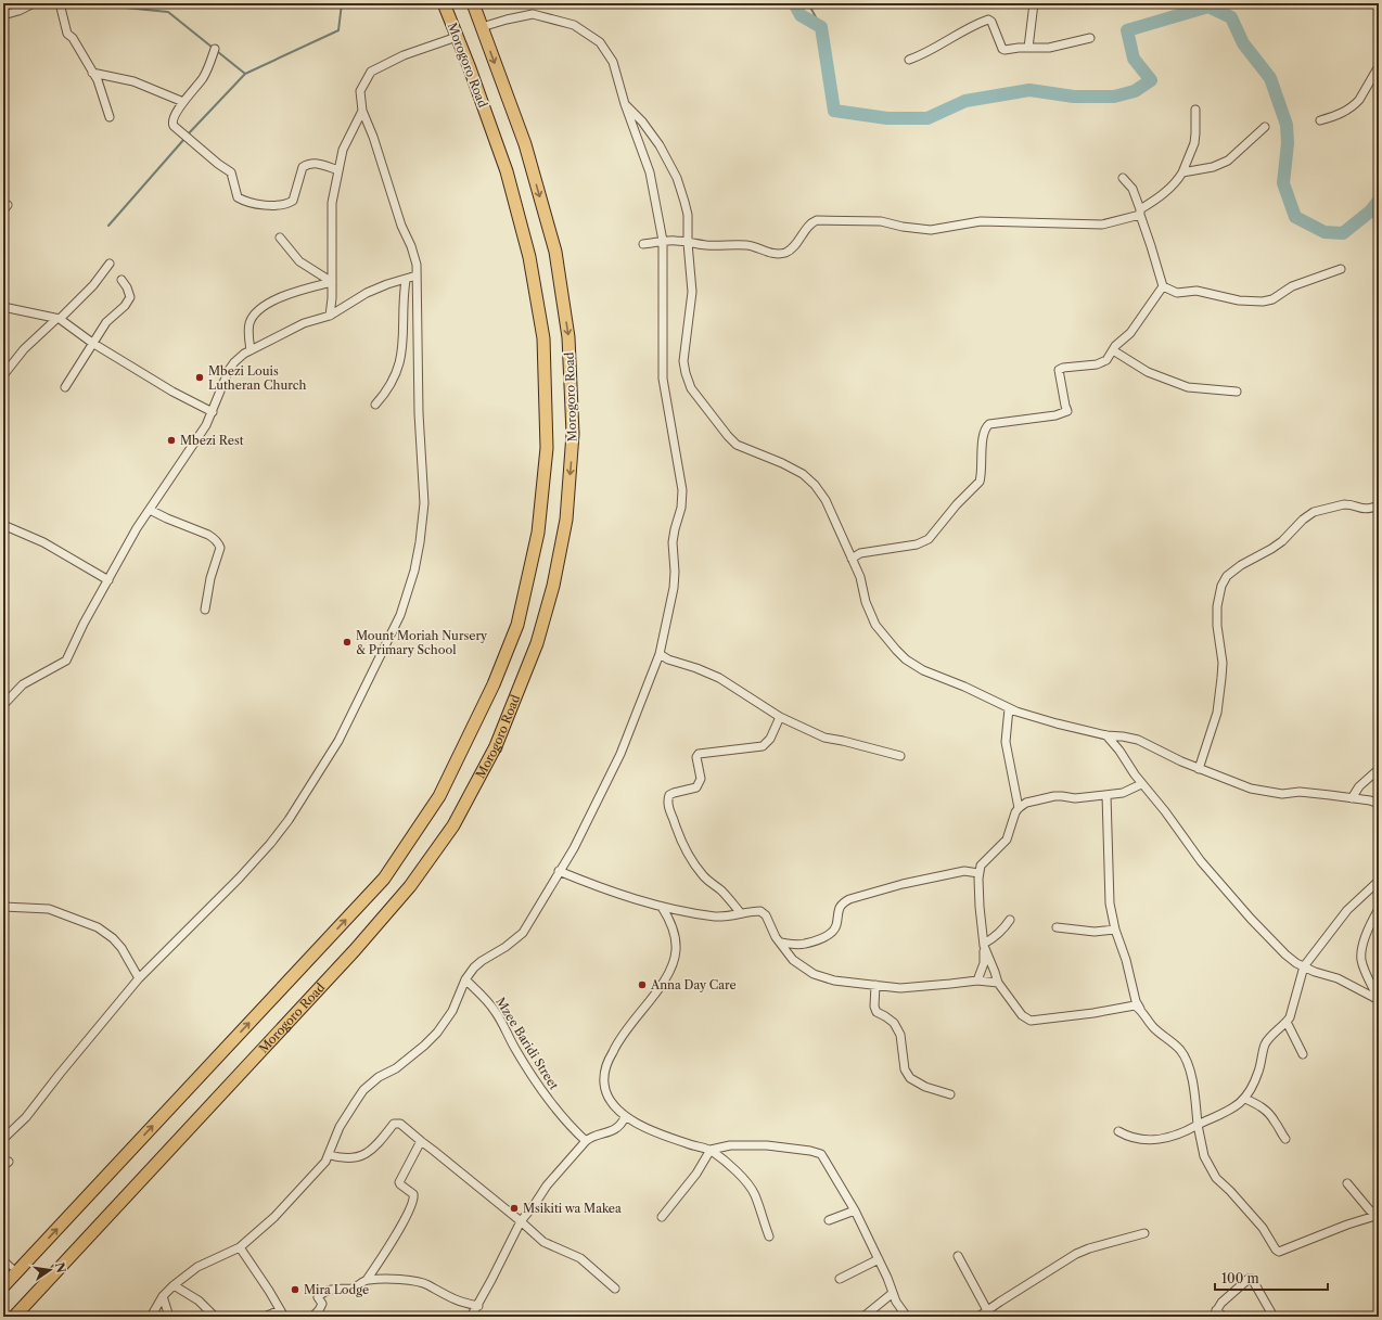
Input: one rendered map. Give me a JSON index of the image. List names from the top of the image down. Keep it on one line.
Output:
{"streets":{"highway":["Morogoro Road"],"street":["Mzee Baridi Street"]},"places":["Mbezi Louis Lutheran Church","Mbezi Rest","Mount Moriah Nursery & Primary School","Anna Day Care","Msikiti wa Makea","Mira Lodge"],"scale_bar":"100 m","north":"right"}
